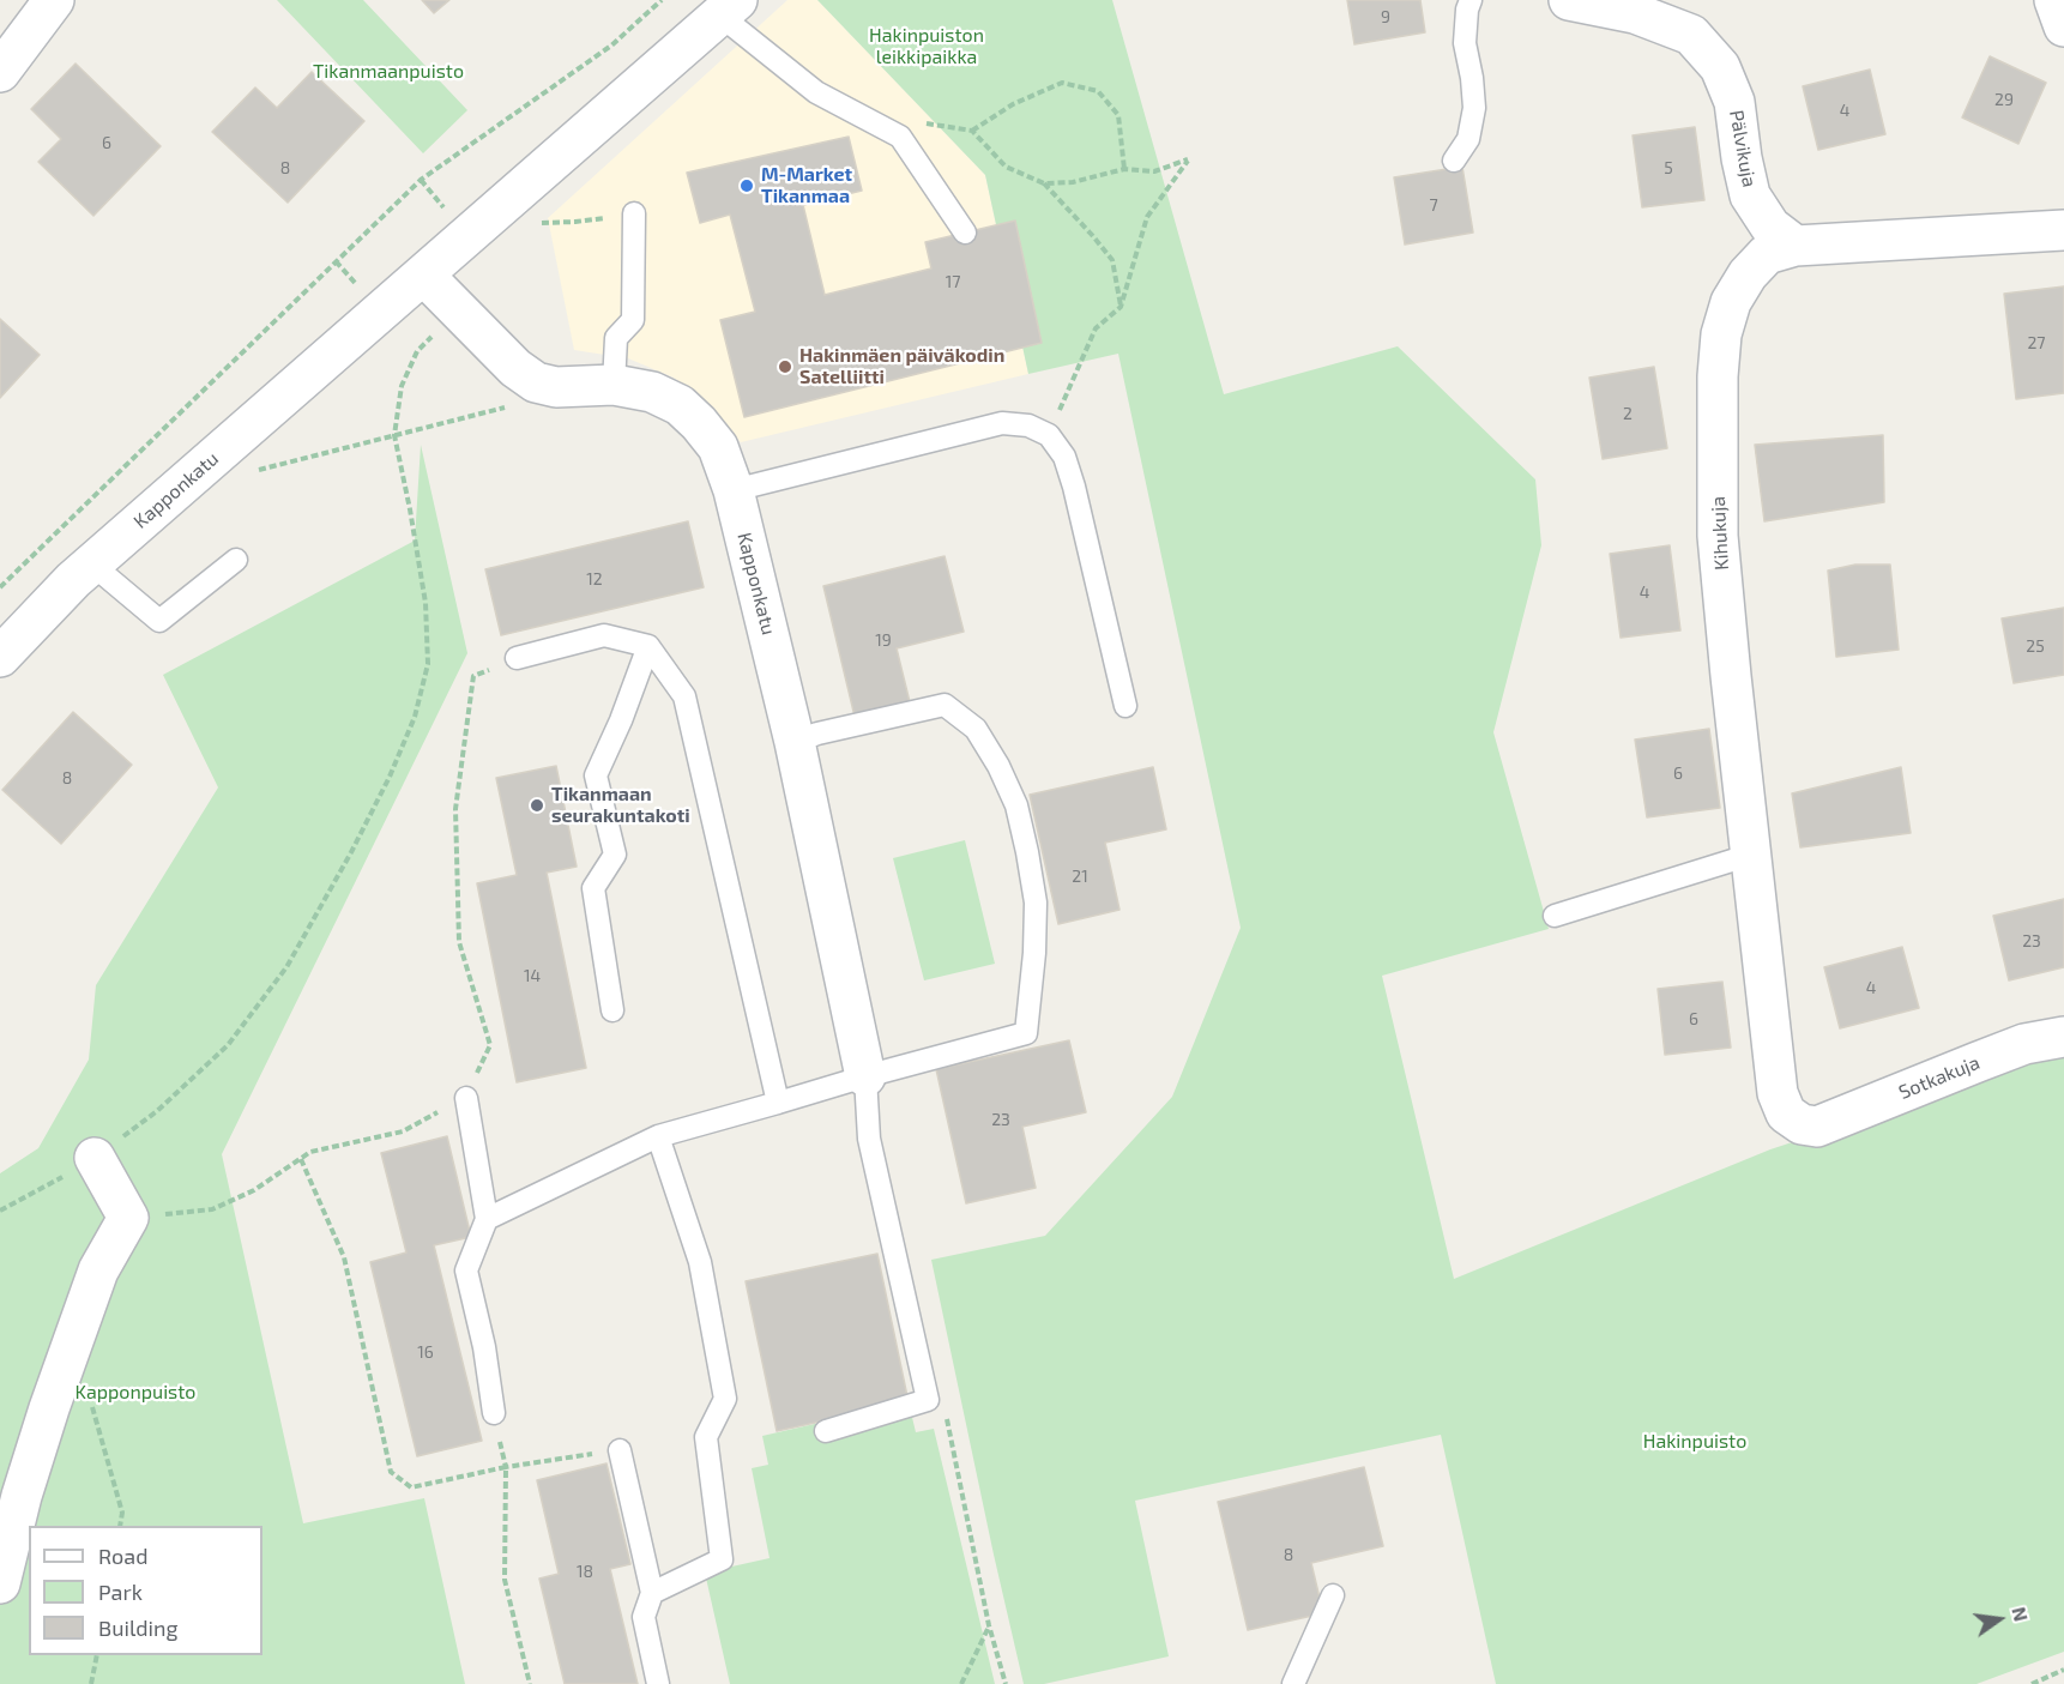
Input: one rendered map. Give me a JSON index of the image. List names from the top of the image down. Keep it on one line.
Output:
{"streets":{"street":["Pälvikuja","Kapponkatu","Kihukuja","Sotkakuja"]},"crossings":[["Pälvikuja","Kihukuja"],["Kihukuja","Sotkakuja"]],"parks":["Hakinpuiston leikkipaikka","Tikanmaanpuisto","Kapponpuisto","Hakinpuisto"],"places":["M-Market Tikanmaa","Hakinmäen päiväkodin Satelliitti","Tikanmaan seurakuntakoti"],"house_numbers":["9","29","4","6","8","5","7","17","27","2","12","4","19","25","6","8","21","23","14","4","6","23","16","8","18"],"legend":["Road","Park","Building"],"north":"right"}
